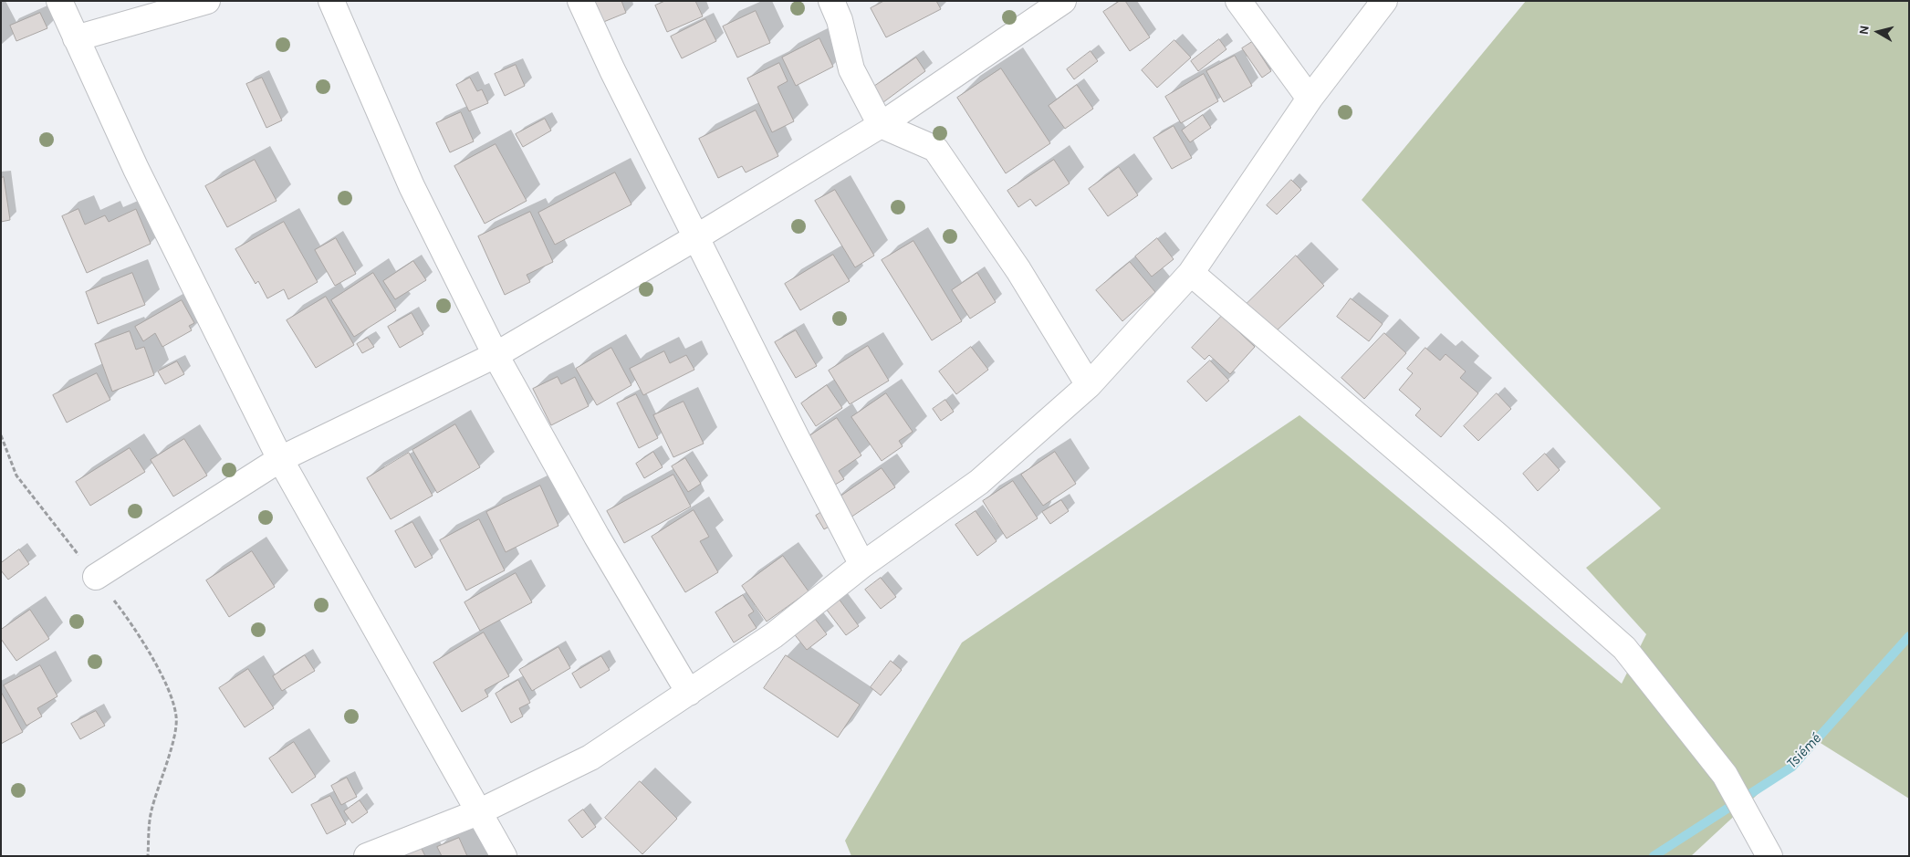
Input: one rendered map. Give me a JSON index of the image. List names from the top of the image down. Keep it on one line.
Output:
{"water":["Tsiémé"],"north":"left"}
